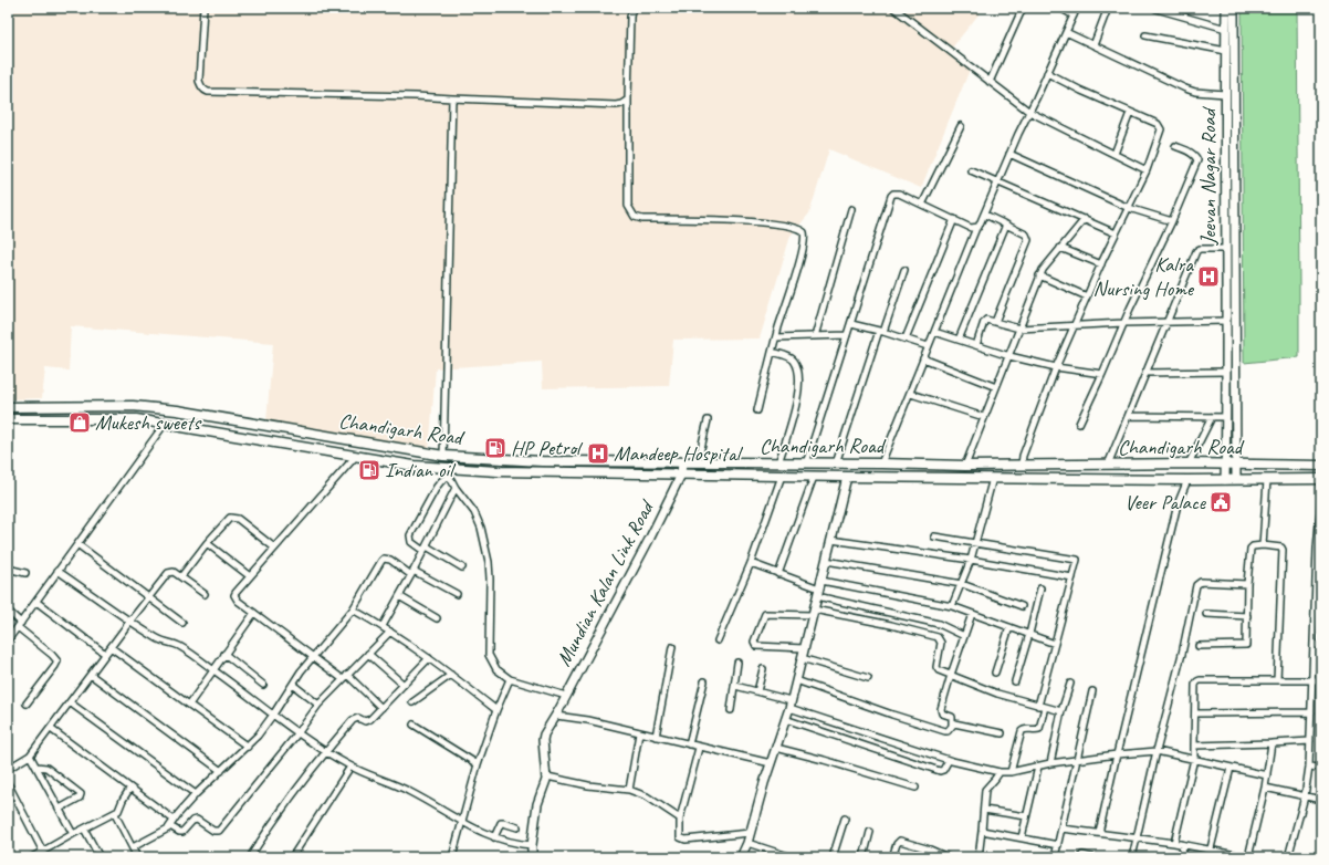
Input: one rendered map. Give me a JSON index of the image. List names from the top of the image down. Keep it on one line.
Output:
{"streets":{"main road":["Chandigarh Road"],"street":["Jeevan Nagar Road","Mundian Kalan Link Road"]},"crossings":[["Jeevan Nagar Road","Chandigarh Road"],["Chandigarh Road","Mundian Kalan Link Road"]],"places":{"hospital":["Kalra Nursing Home","Mandeep Hospital"],"shop":["Mukesh sweets"],"fuel station":["HP Petrol","Indian oil"],"public building":["Veer Palace"]}}
